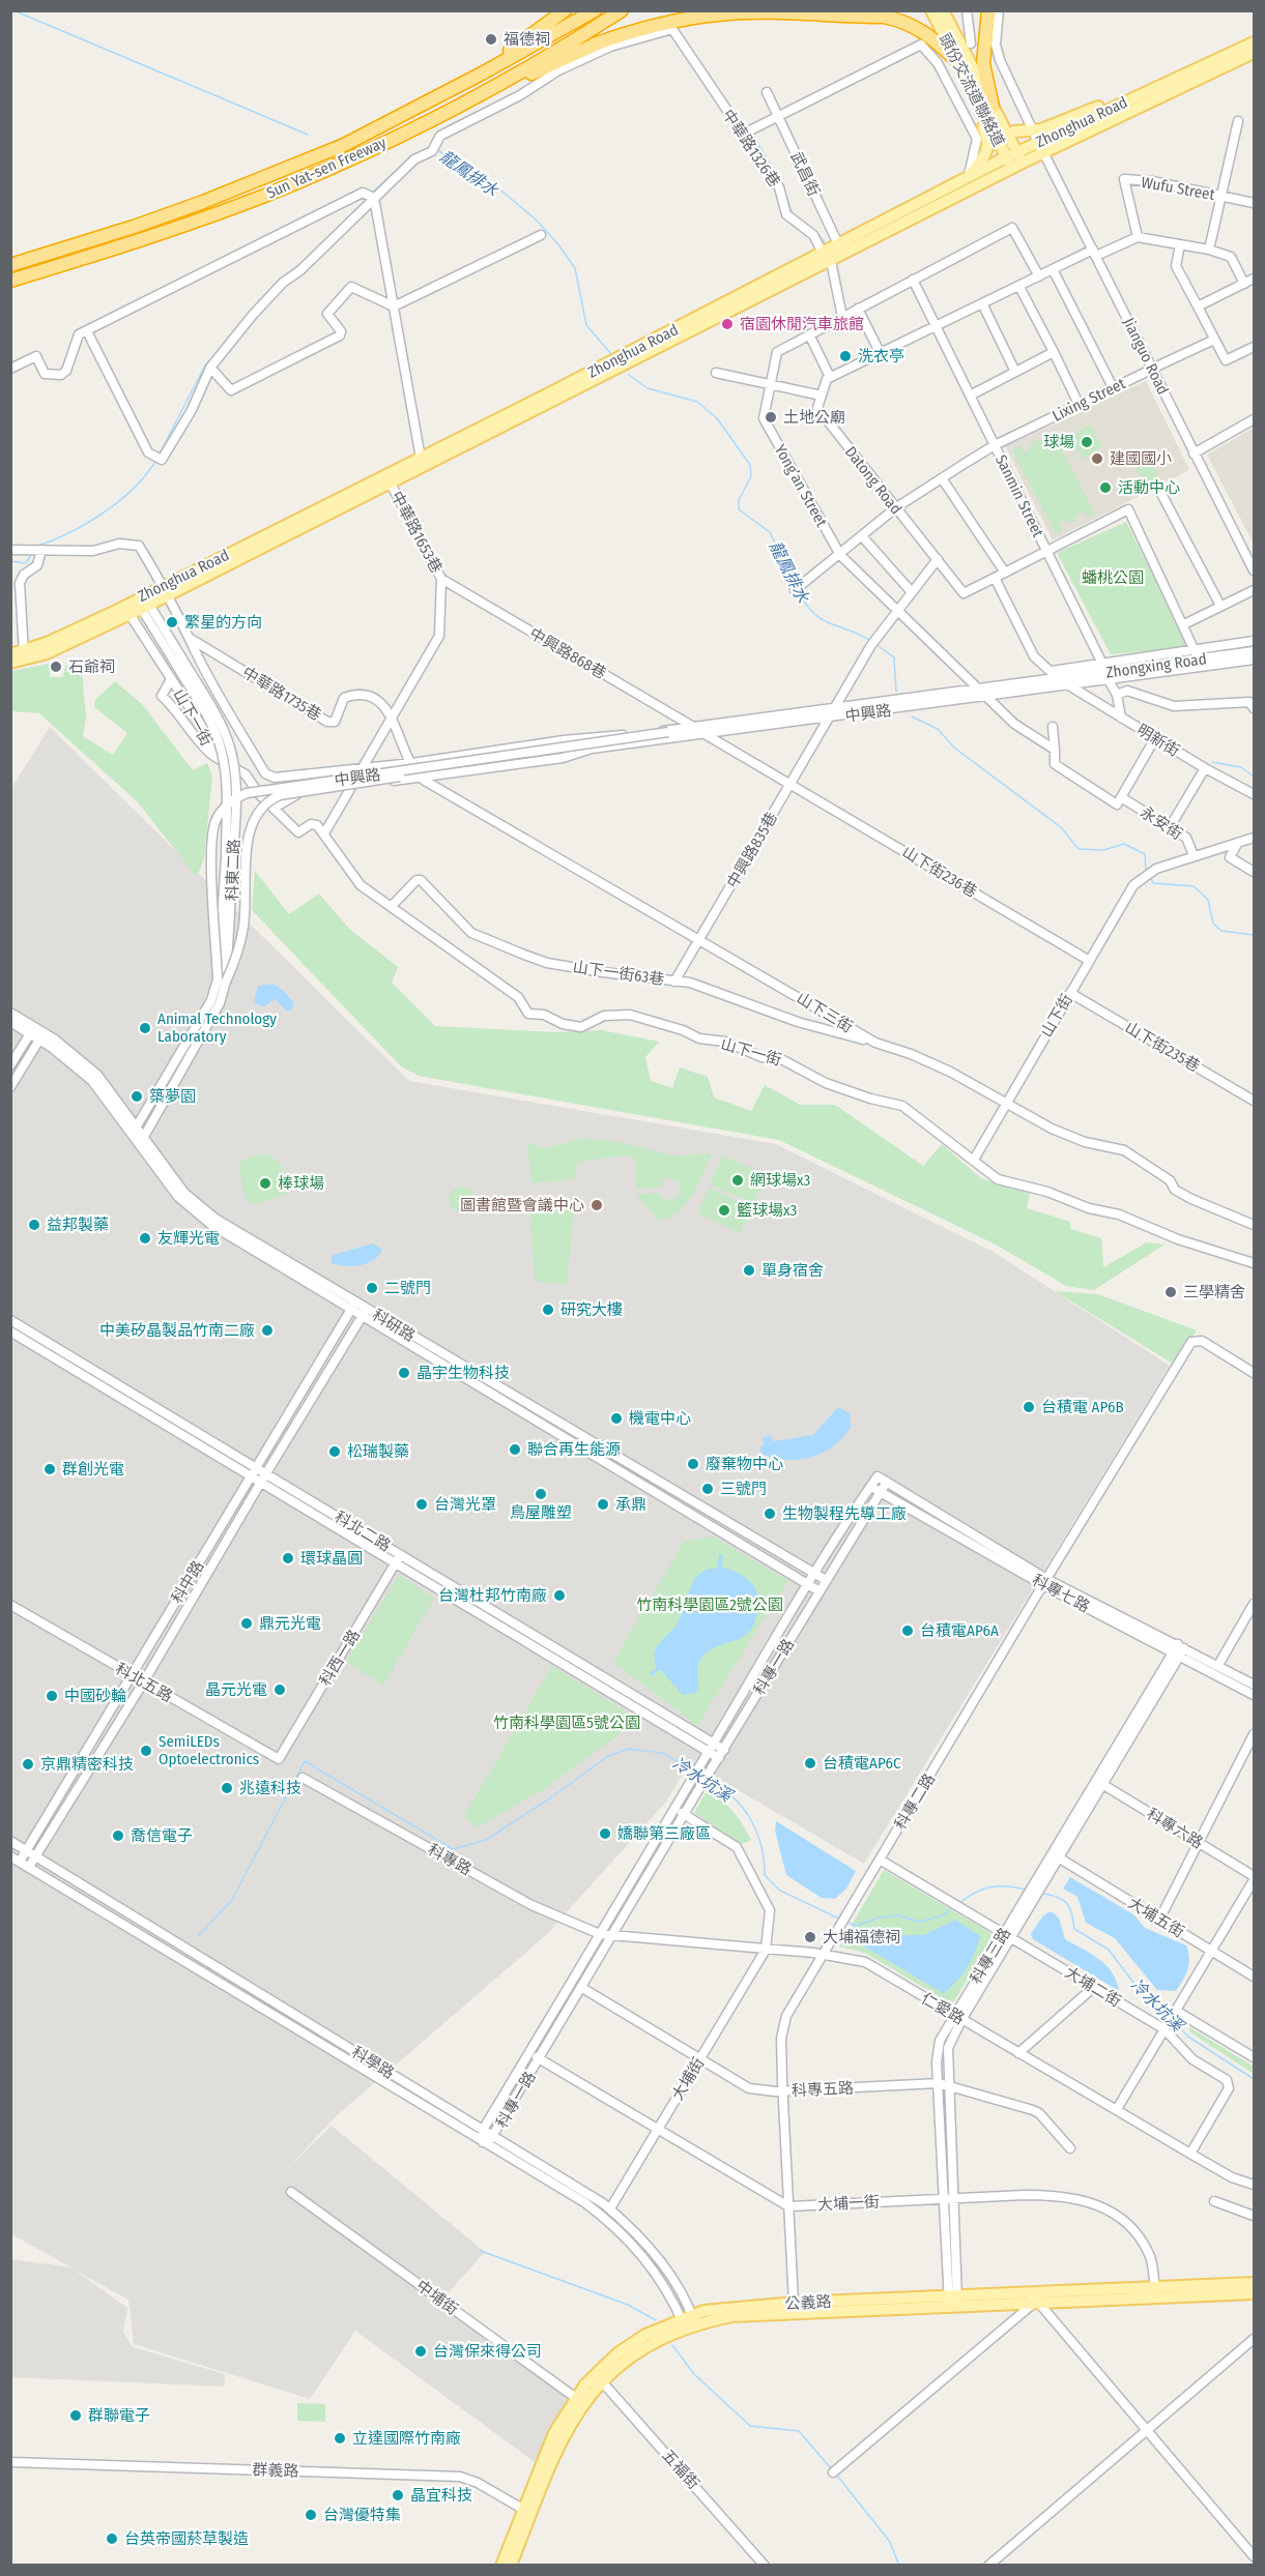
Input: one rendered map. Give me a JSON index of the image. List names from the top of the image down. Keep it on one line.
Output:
{"streets":{"highway":["Sun Yat-sen Freeway"],"main road":["頭份交流道聯絡道","Zhonghua Road","公義路"],"street":["中華路1326巷","武昌街","Wufu Street","Jianguo Road","Lixing Street","Datong Road","Yong’an Street","Sanmin Street","中華路1653巷","中興路868巷","Zhongxing Road","中華路1735巷","中興路","山下一街","明新街","永安街","中興路835巷","科東二路","山下街236巷","山下一街63巷","山下三街","山下街","山下街235巷","科研路","科北二路","科中路","科專七路","科西一路","科專一路","科北五路","科專二路","科專六路","科專路","大埔五街","科專三路","大埔二街","仁愛路","科學路","大埔街","科專五路","大埔一街","中埔街","五福街","群義路"]},"crossings":[["頭份交流道聯絡道","Zhonghua Road"],["Zhonghua Road","中華路1326巷"],["Zhonghua Road","武昌街"],["Zhonghua Road","Jianguo Road"],["Zhonghua Road","中華路1653巷"],["Zhonghua Road","山下一街"],["Zhonghua Road","科東二路"],["Jianguo Road","Lixing Street"],["Lixing Street","Datong Road"],["Lixing Street","Yong’an Street"],["Lixing Street","Sanmin Street"],["Datong Road","中興路835巷"],["Yong’an Street","Sanmin Street"],["Yong’an Street","中興路"],["Yong’an Street","中興路835巷"],["中華路1653巷","中興路868巷"],["中華路1653巷","中華路1735巷"],["中華路1653巷","中興路"],["中華路1653巷","山下一街"],["中興路868巷","中興路"],["中興路868巷","山下街236巷"],["Zhongxing Road","中興路"],["Zhongxing Road","明新街"],["中興路","山下一街"],["中興路","明新街"],["中興路","中興路835巷"],["中興路","科東二路"],["中興路","山下街236巷"],["中興路","山下三街"],["山下一街","科東二路"],["山下一街","山下一街63巷"],["山下一街","山下街"],["永安街","山下街"],["中興路835巷","山下街236巷"],["中興路835巷","山下一街63巷"],["中興路835巷","山下三街"],["科東二路","科研路"],["山下街236巷","山下街"],["山下一街63巷","山下三街"],["山下三街","山下街"],["山下街","山下街235巷"],["科研路","科中路"],["科研路","科專一路"],["科北二路","科中路"],["科北二路","科西一路"],["科北二路","科專一路"],["科中路","科北五路"],["科中路","科學路"],["科專七路","科專一路"],["科專七路","科專二路"],["科專七路","科專三路"],["科西一路","科北五路"],["科專一路","科專路"],["科專一路","仁愛路"],["科專一路","科學路"],["科專一路","科專五路"],["科專二路","大埔二街"],["科專二路","仁愛路"],["科專二路","科專五路"],["科專二路","大埔一街"],["科專二路","公義路"],["科專六路","科專三路"],["科專路","仁愛路"],["大埔五街","科專三路"],["科專三路","大埔二街"],["科專三路","仁愛路"],["科專三路","科專五路"],["科專三路","大埔一街"],["科專三路","公義路"],["大埔二街","仁愛路"],["仁愛路","大埔街"],["科學路","大埔街"],["科學路","公義路"],["大埔街","科專五路"],["大埔一街","公義路"],["中埔街","公義路"],["公義路","五福街"],["公義路","群義路"]],"water":["龍鳳排水","冷水坑溪"],"parks":["蟠桃公園","竹南科學園區2號公園","竹南科學園區5號公園"],"places":["福德祠","宿園休閒汽車旅館","洗衣亭","土地公廟","球場","建國國小","活動中心","繁星的方向","石爺祠","Animal Technology Laboratory","築夢園","網球場x3","棒球場","圖書館暨會議中心","籃球場x3","益邦製藥","友輝光電","單身宿舍","二號門","三學精舍","研究大樓","中美矽晶製品竹南二廠","晶宇生物科技","台積電 AP6B","機電中心","聯合再生能源","松瑞製藥","廢棄物中心","群創光電","三號門","鳥屋雕塑","台灣光罩","承鼎","生物製程先導工廠","環球晶圓","台灣杜邦竹南廠","鼎元光電","台積電AP6A","晶元光電","中國砂輪","SemiLEDs Optoelectronics","台積電AP6C","京鼎精密科技","兆遠科技","嬌聯第三廠區","喬信電子","大埔福德祠","台灣保來得公司","群聯電子","立達國際竹南廠","晶宜科技","台灣優特集","台英帝國菸草製造"]}
